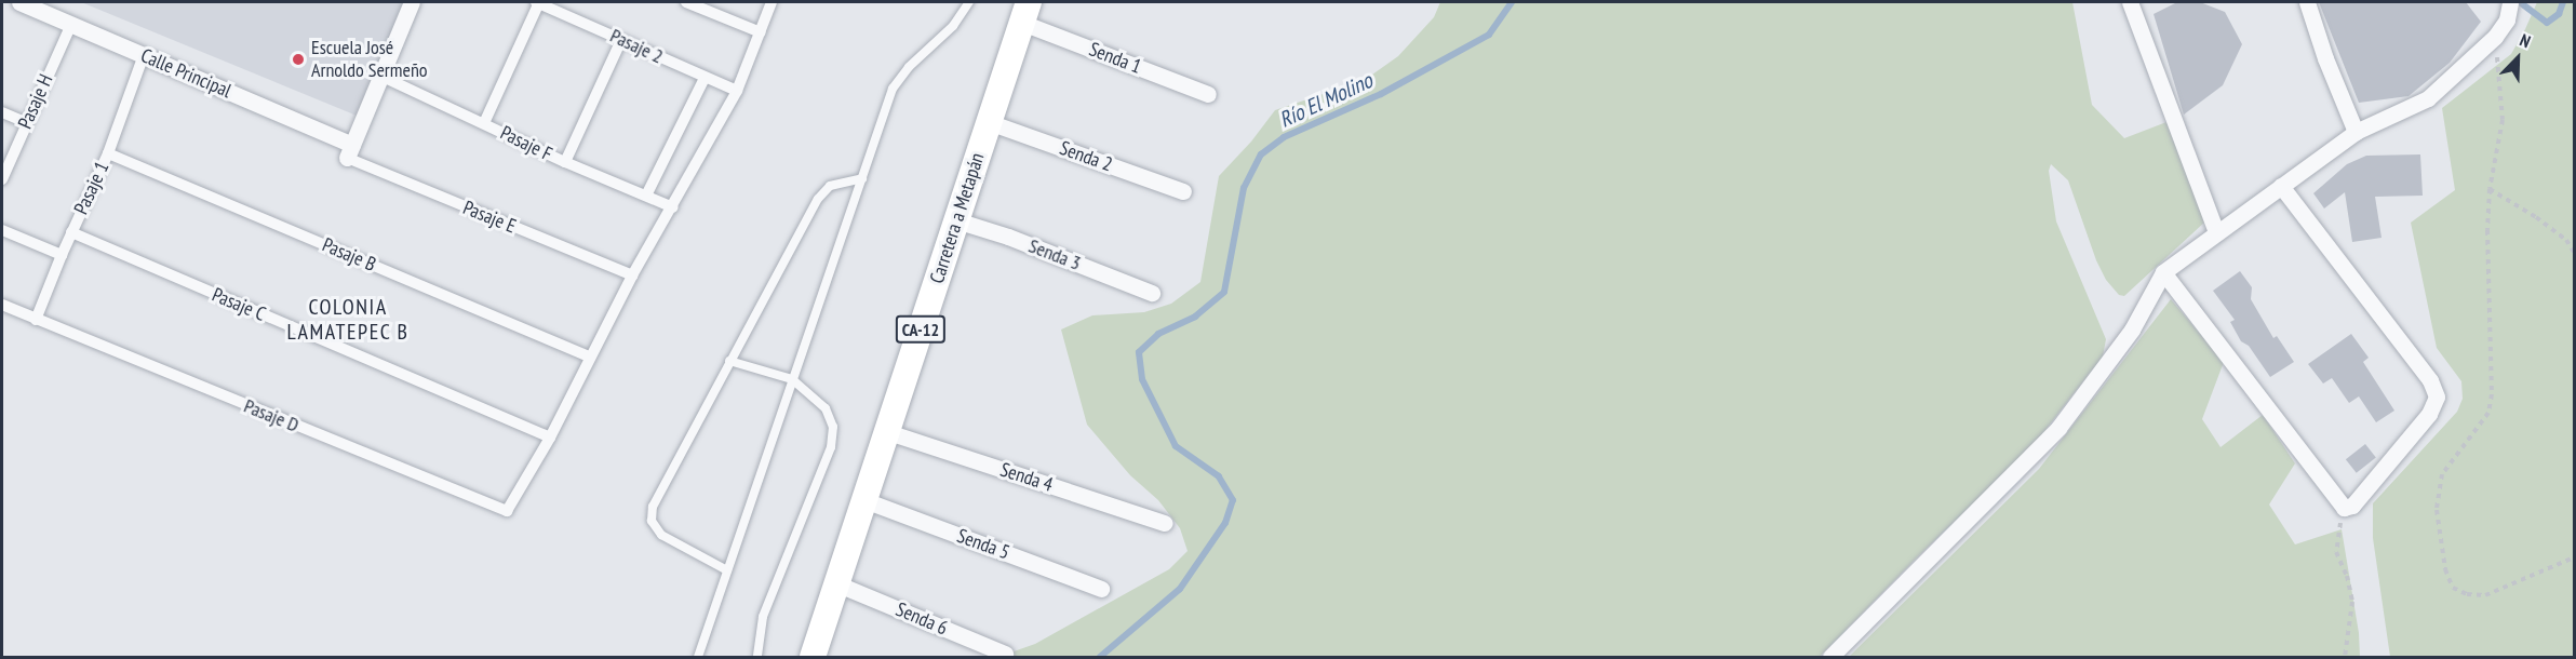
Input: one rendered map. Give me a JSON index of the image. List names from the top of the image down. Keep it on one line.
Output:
{"streets":{"main road":["Carretera a Metapán","CA-12"],"street":["Pasaje 2","Senda 1","Calle Principal","Pasaje H","Pasaje F","Senda 2","Pasaje 1","Pasaje E","Pasaje B","Senda 3","Pasaje C","Pasaje D","Senda 4","Senda 5","Senda 6"]},"crossings":[["Senda 1","Carretera a Metapán"],["Calle Principal","Pasaje H"],["Calle Principal","Pasaje 1"],["Calle Principal","Pasaje E"],["Senda 2","Carretera a Metapán"],["Pasaje 1","Pasaje B"],["Pasaje 1","Pasaje C"],["Pasaje 1","Pasaje D"],["Carretera a Metapán","Senda 3"],["Carretera a Metapán","Senda 4"],["Carretera a Metapán","Senda 5"],["Carretera a Metapán","Senda 6"],["Pasaje C","Pasaje D"]],"districts":["COLONIA LAMATEPEC B"],"water":["Río El Molino"],"places":["Escuela José Arnoldo Sermeño"],"north":"top right"}
